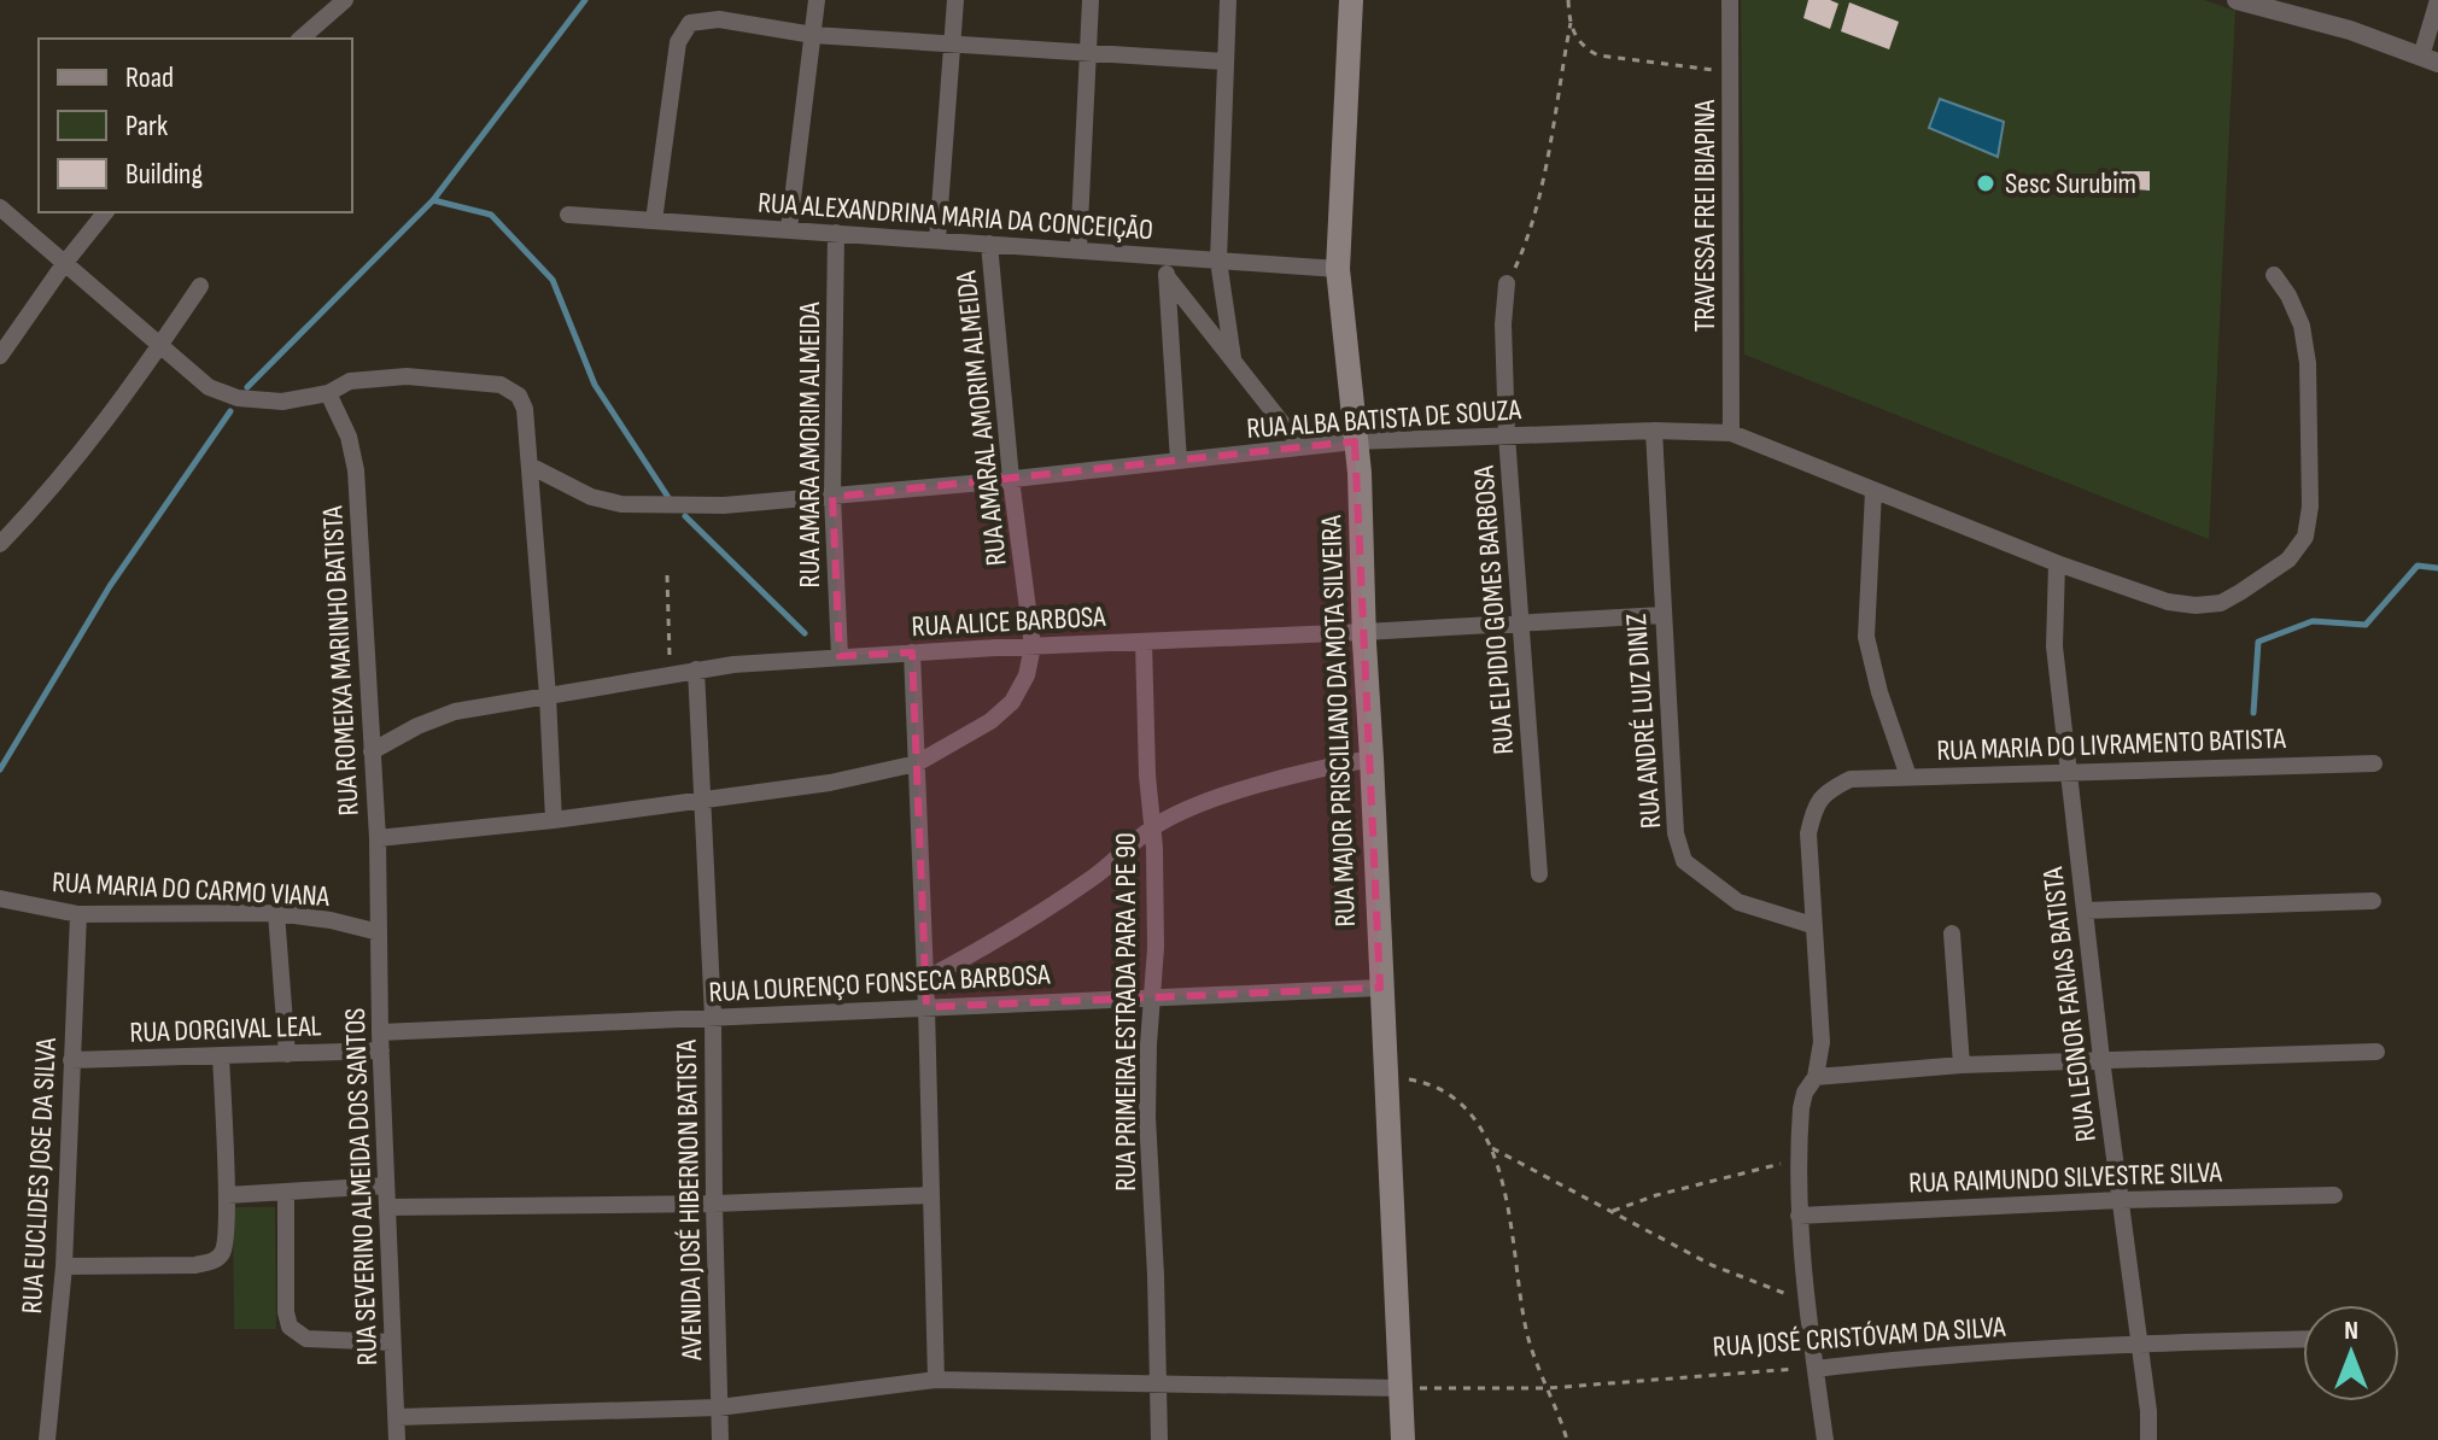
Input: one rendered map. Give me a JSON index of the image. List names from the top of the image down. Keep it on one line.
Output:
{"streets":{"main road":["RUA MAJOR PRISCILIANO DA MOTA SILVEIRA"],"street":["RUA ALEXANDRINA MARIA DA CONCEIÇÃO","TRAVESSA FREI IBIAPINA","RUA AMARAL AMORIM ALMEIDA","RUA ALBA BATISTA DE SOUZA","RUA AMARA AMORIM ALMEIDA","RUA ELPIDIO GOMES BARBOSA","RUA ALICE BARBOSA","RUA ROMEIXA MARINHO BATISTA","RUA ANDRÉ LUIZ DINIZ","RUA MARIA DO LIVRAMENTO BATISTA","RUA MARIA DO CARMO VIANA","RUA LOURENÇO FONSECA BARBOSA","RUA LEONOR FARIAS BATISTA","RUA PRIMEIRA ESTRADA PARA A PE 90","RUA DORGIVAL LEAL","RUA EUCLIDES JOSE DA SILVA","RUA RAIMUNDO SILVESTRE SILVA","RUA SEVERINO ALMEIDA DOS SANTOS","AVENIDA JOSÉ HIBERNON BATISTA","RUA JOSÉ CRISTÓVAM DA SILVA"]},"crossings":[["RUA ALEXANDRINA MARIA DA CONCEIÇÃO","RUA AMARAL AMORIM ALMEIDA"],["RUA ALEXANDRINA MARIA DA CONCEIÇÃO","RUA AMARA AMORIM ALMEIDA"],["RUA ALEXANDRINA MARIA DA CONCEIÇÃO","RUA MAJOR PRISCILIANO DA MOTA SILVEIRA"],["TRAVESSA FREI IBIAPINA","RUA ALBA BATISTA DE SOUZA"],["RUA AMARAL AMORIM ALMEIDA","RUA ALBA BATISTA DE SOUZA"],["RUA AMARAL AMORIM ALMEIDA","RUA ALICE BARBOSA"],["RUA ALBA BATISTA DE SOUZA","RUA AMARA AMORIM ALMEIDA"],["RUA ALBA BATISTA DE SOUZA","RUA ELPIDIO GOMES BARBOSA"],["RUA ALBA BATISTA DE SOUZA","RUA MAJOR PRISCILIANO DA MOTA SILVEIRA"],["RUA ALBA BATISTA DE SOUZA","RUA ANDRÉ LUIZ DINIZ"],["RUA ALBA BATISTA DE SOUZA","RUA LEONOR FARIAS BATISTA"],["RUA AMARA AMORIM ALMEIDA","RUA ALICE BARBOSA"],["RUA ELPIDIO GOMES BARBOSA","RUA ALICE BARBOSA"],["RUA ALICE BARBOSA","RUA ROMEIXA MARINHO BATISTA"],["RUA ALICE BARBOSA","RUA MAJOR PRISCILIANO DA MOTA SILVEIRA"],["RUA ALICE BARBOSA","RUA ANDRÉ LUIZ DINIZ"],["RUA ALICE BARBOSA","RUA PRIMEIRA ESTRADA PARA A PE 90"],["RUA ALICE BARBOSA","AVENIDA JOSÉ HIBERNON BATISTA"],["RUA ROMEIXA MARINHO BATISTA","RUA MARIA DO CARMO VIANA"],["RUA ROMEIXA MARINHO BATISTA","RUA SEVERINO ALMEIDA DOS SANTOS"],["RUA MAJOR PRISCILIANO DA MOTA SILVEIRA","RUA LOURENÇO FONSECA BARBOSA"],["RUA MAJOR PRISCILIANO DA MOTA SILVEIRA","RUA JOSÉ CRISTÓVAM DA SILVA"],["RUA ANDRÉ LUIZ DINIZ","RUA MARIA DO LIVRAMENTO BATISTA"],["RUA MARIA DO LIVRAMENTO BATISTA","RUA LEONOR FARIAS BATISTA"],["RUA MARIA DO CARMO VIANA","RUA EUCLIDES JOSE DA SILVA"],["RUA MARIA DO CARMO VIANA","RUA SEVERINO ALMEIDA DOS SANTOS"],["RUA LOURENÇO FONSECA BARBOSA","RUA PRIMEIRA ESTRADA PARA A PE 90"],["RUA LOURENÇO FONSECA BARBOSA","RUA SEVERINO ALMEIDA DOS SANTOS"],["RUA LOURENÇO FONSECA BARBOSA","AVENIDA JOSÉ HIBERNON BATISTA"],["RUA LEONOR FARIAS BATISTA","RUA RAIMUNDO SILVESTRE SILVA"],["RUA LEONOR FARIAS BATISTA","RUA JOSÉ CRISTÓVAM DA SILVA"],["RUA DORGIVAL LEAL","RUA EUCLIDES JOSE DA SILVA"],["RUA DORGIVAL LEAL","RUA SEVERINO ALMEIDA DOS SANTOS"]],"places":["Sesc Surubim"],"legend":["Road","Park","Building"],"north":"top"}
